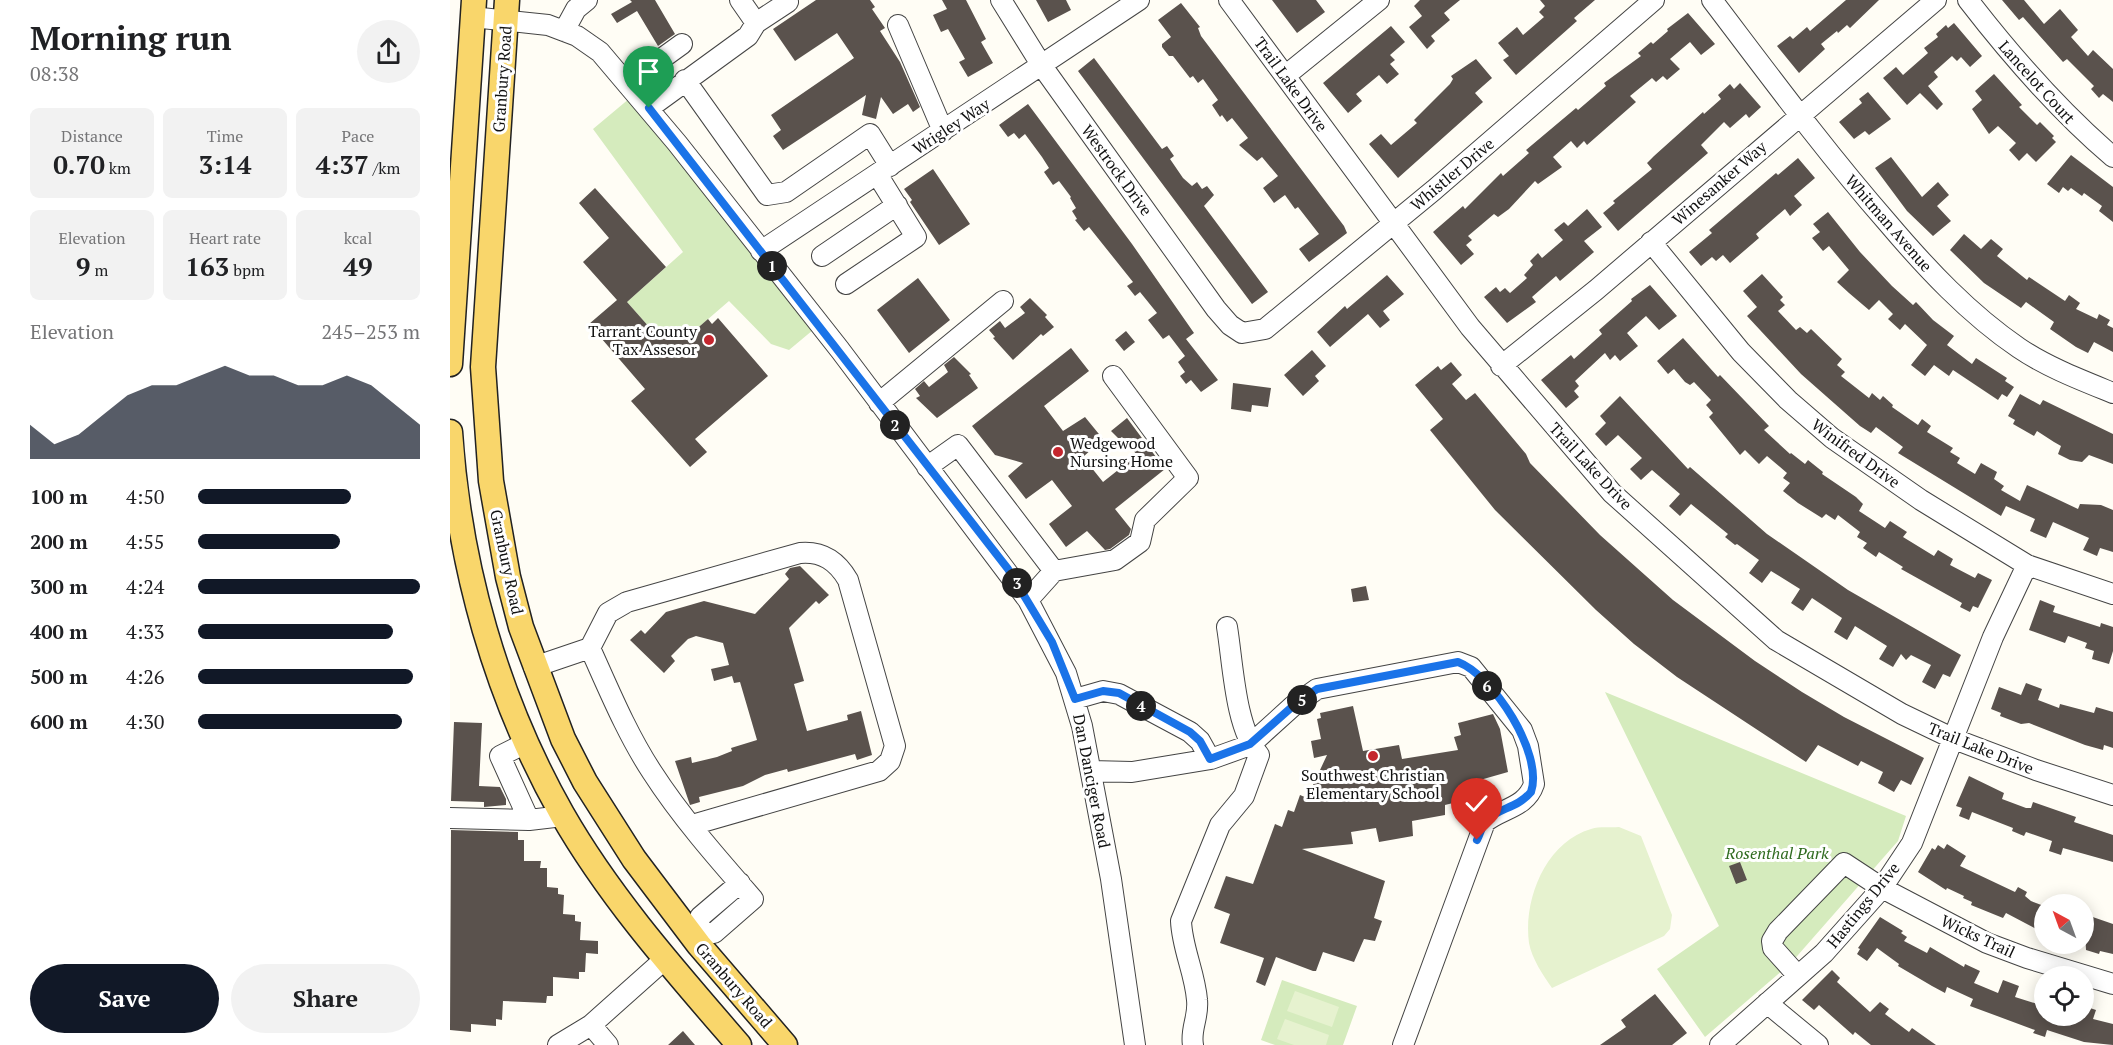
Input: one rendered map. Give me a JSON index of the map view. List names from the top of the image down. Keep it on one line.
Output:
{"streets":{"main road":["Granbury Road"],"street":["Lancelot Court","Trail Lake Drive","Wrigley Way","Westrock Drive","Whistler Drive","Winesanker Way","Whitman Avenue","Winifred Drive","Dan Danciger Road","Hastings Drive","Wicks Trail"]},"crossings":[["Granbury Road","Dan Danciger Road"],["Trail Lake Drive","Whistler Drive"],["Trail Lake Drive","Winesanker Way"],["Trail Lake Drive","Hastings Drive"],["Wrigley Way","Westrock Drive"],["Wrigley Way","Dan Danciger Road"],["Westrock Drive","Whistler Drive"],["Winesanker Way","Whitman Avenue"],["Winesanker Way","Winifred Drive"],["Winifred Drive","Hastings Drive"],["Hastings Drive","Wicks Trail"]],"parks":["Rosenthal Park"],"places":["Tarrant County Tax Assesor","Wedgewood Nursing Home","Southwest Christian Elementary School"],"north":"top left","page":{"heading":["Morning run","08:38"],"stats":[["Distance","0.70 km"],["Time","3:14"],["Pace","4:37 /km"],["Elevation","9 m"],["Heart rate","163 bpm"],["kcal","49"]],"pins":["1","2","3","6","5","4"],"chart":["Elevation","245–253 m"],"list":[{"name":"100 m","note":"4:50"},{"name":"200 m","note":"4:55"},{"name":"300 m","note":"4:24"},{"name":"400 m","note":"4:33"},{"name":"500 m","note":"4:26"},{"name":"600 m","note":"4:30"}],"buttons":["Save","Share"]}}
